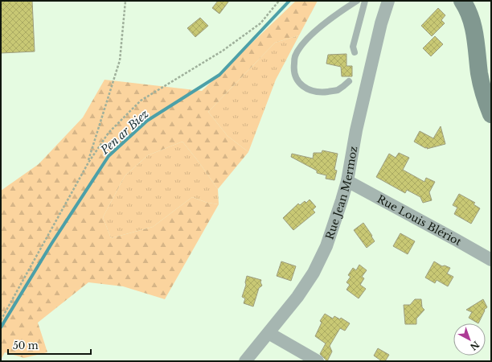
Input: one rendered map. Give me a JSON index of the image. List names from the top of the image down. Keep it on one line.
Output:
{"streets":{"street":["Rue Jean Mermoz","Rue Louis Blériot"]},"crossings":[["Rue Jean Mermoz","Rue Louis Blériot"]],"water":["Pen ar Biez"],"scale_bar":"50 m","north":"bottom right"}
